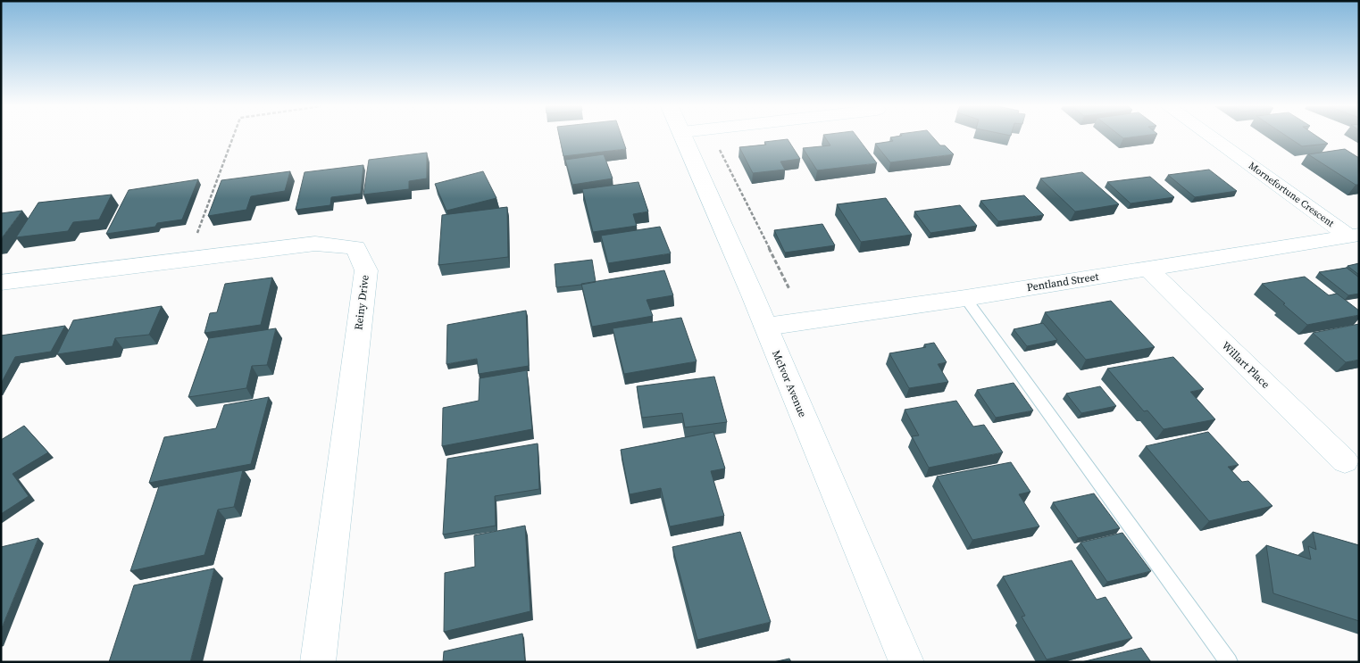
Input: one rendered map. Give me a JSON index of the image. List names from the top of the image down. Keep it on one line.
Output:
{"streets":{"street":["Mornefortune Crescent","Pentland Street","Reiny Drive","Willart Place","McIvor Avenue"]},"crossings":[["Mornefortune Crescent","Pentland Street"],["Pentland Street","Willart Place"],["Pentland Street","McIvor Avenue"]]}
